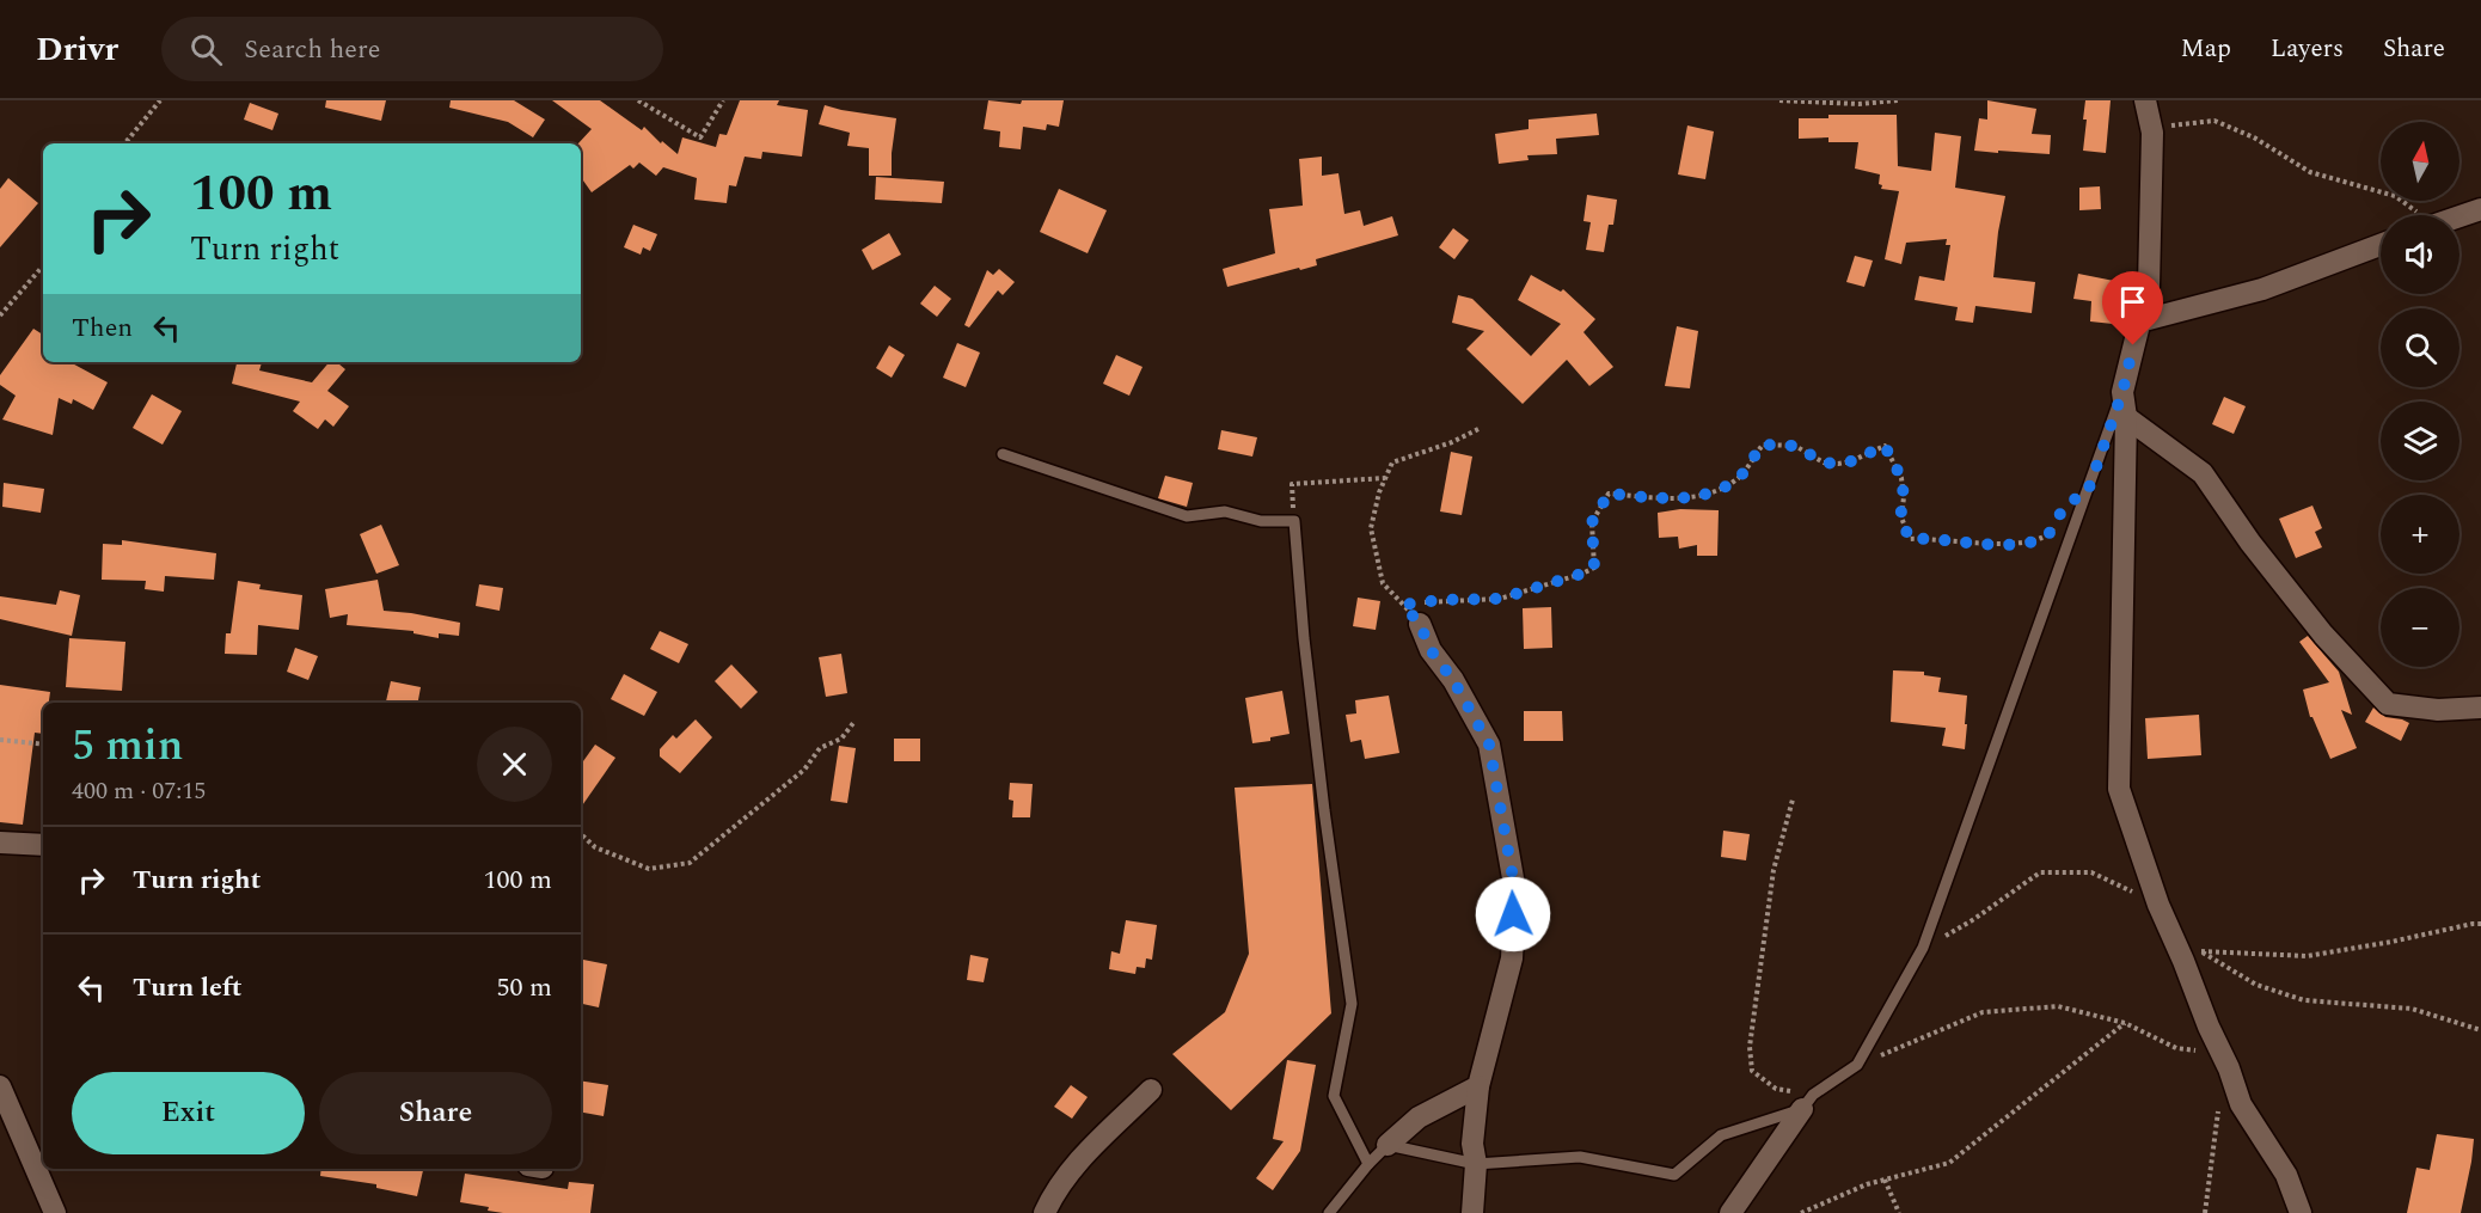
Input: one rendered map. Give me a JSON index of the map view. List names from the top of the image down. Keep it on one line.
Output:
{"north":"top","page":{"header":"Drivr","search":"Search here","nav":["Map","Layers","Share"],"map_buttons":["+","−"],"turn":["100 m","Turn right"],"then":"Then","heading":["5 min","400 m · 07:15"],"list":[{"name":"Turn right","value":"100 m"},{"name":"Turn left","value":"50 m"}],"buttons":["Exit","Share"]}}
